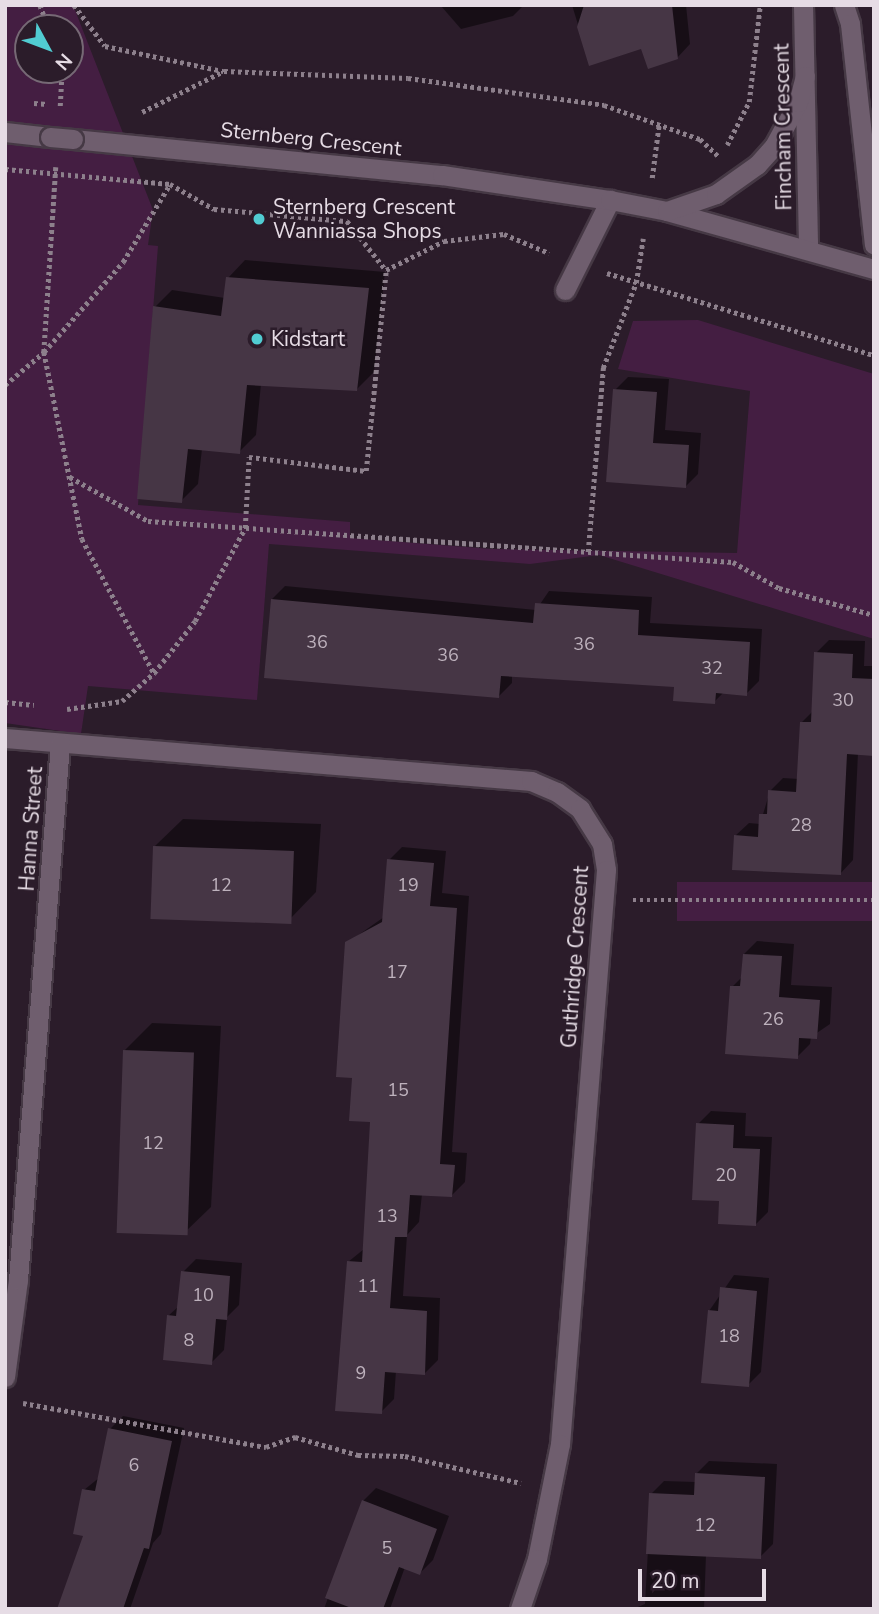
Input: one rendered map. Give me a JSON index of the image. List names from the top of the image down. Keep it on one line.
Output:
{"streets":{"street":["Fincham Crescent","Sternberg Crescent","Hanna Street","Guthridge Crescent"]},"crossings":[["Fincham Crescent","Sternberg Crescent"],["Hanna Street","Guthridge Crescent"]],"places":["Sternberg Crescent Wanniassa Shops","Kidstart"],"house_numbers":["36","36","36","32","30","28","12","19","17","26","15","12","20","13","11","10","18","8","9","6","12","5"],"scale_bar":"20 m","north":"bottom right"}
